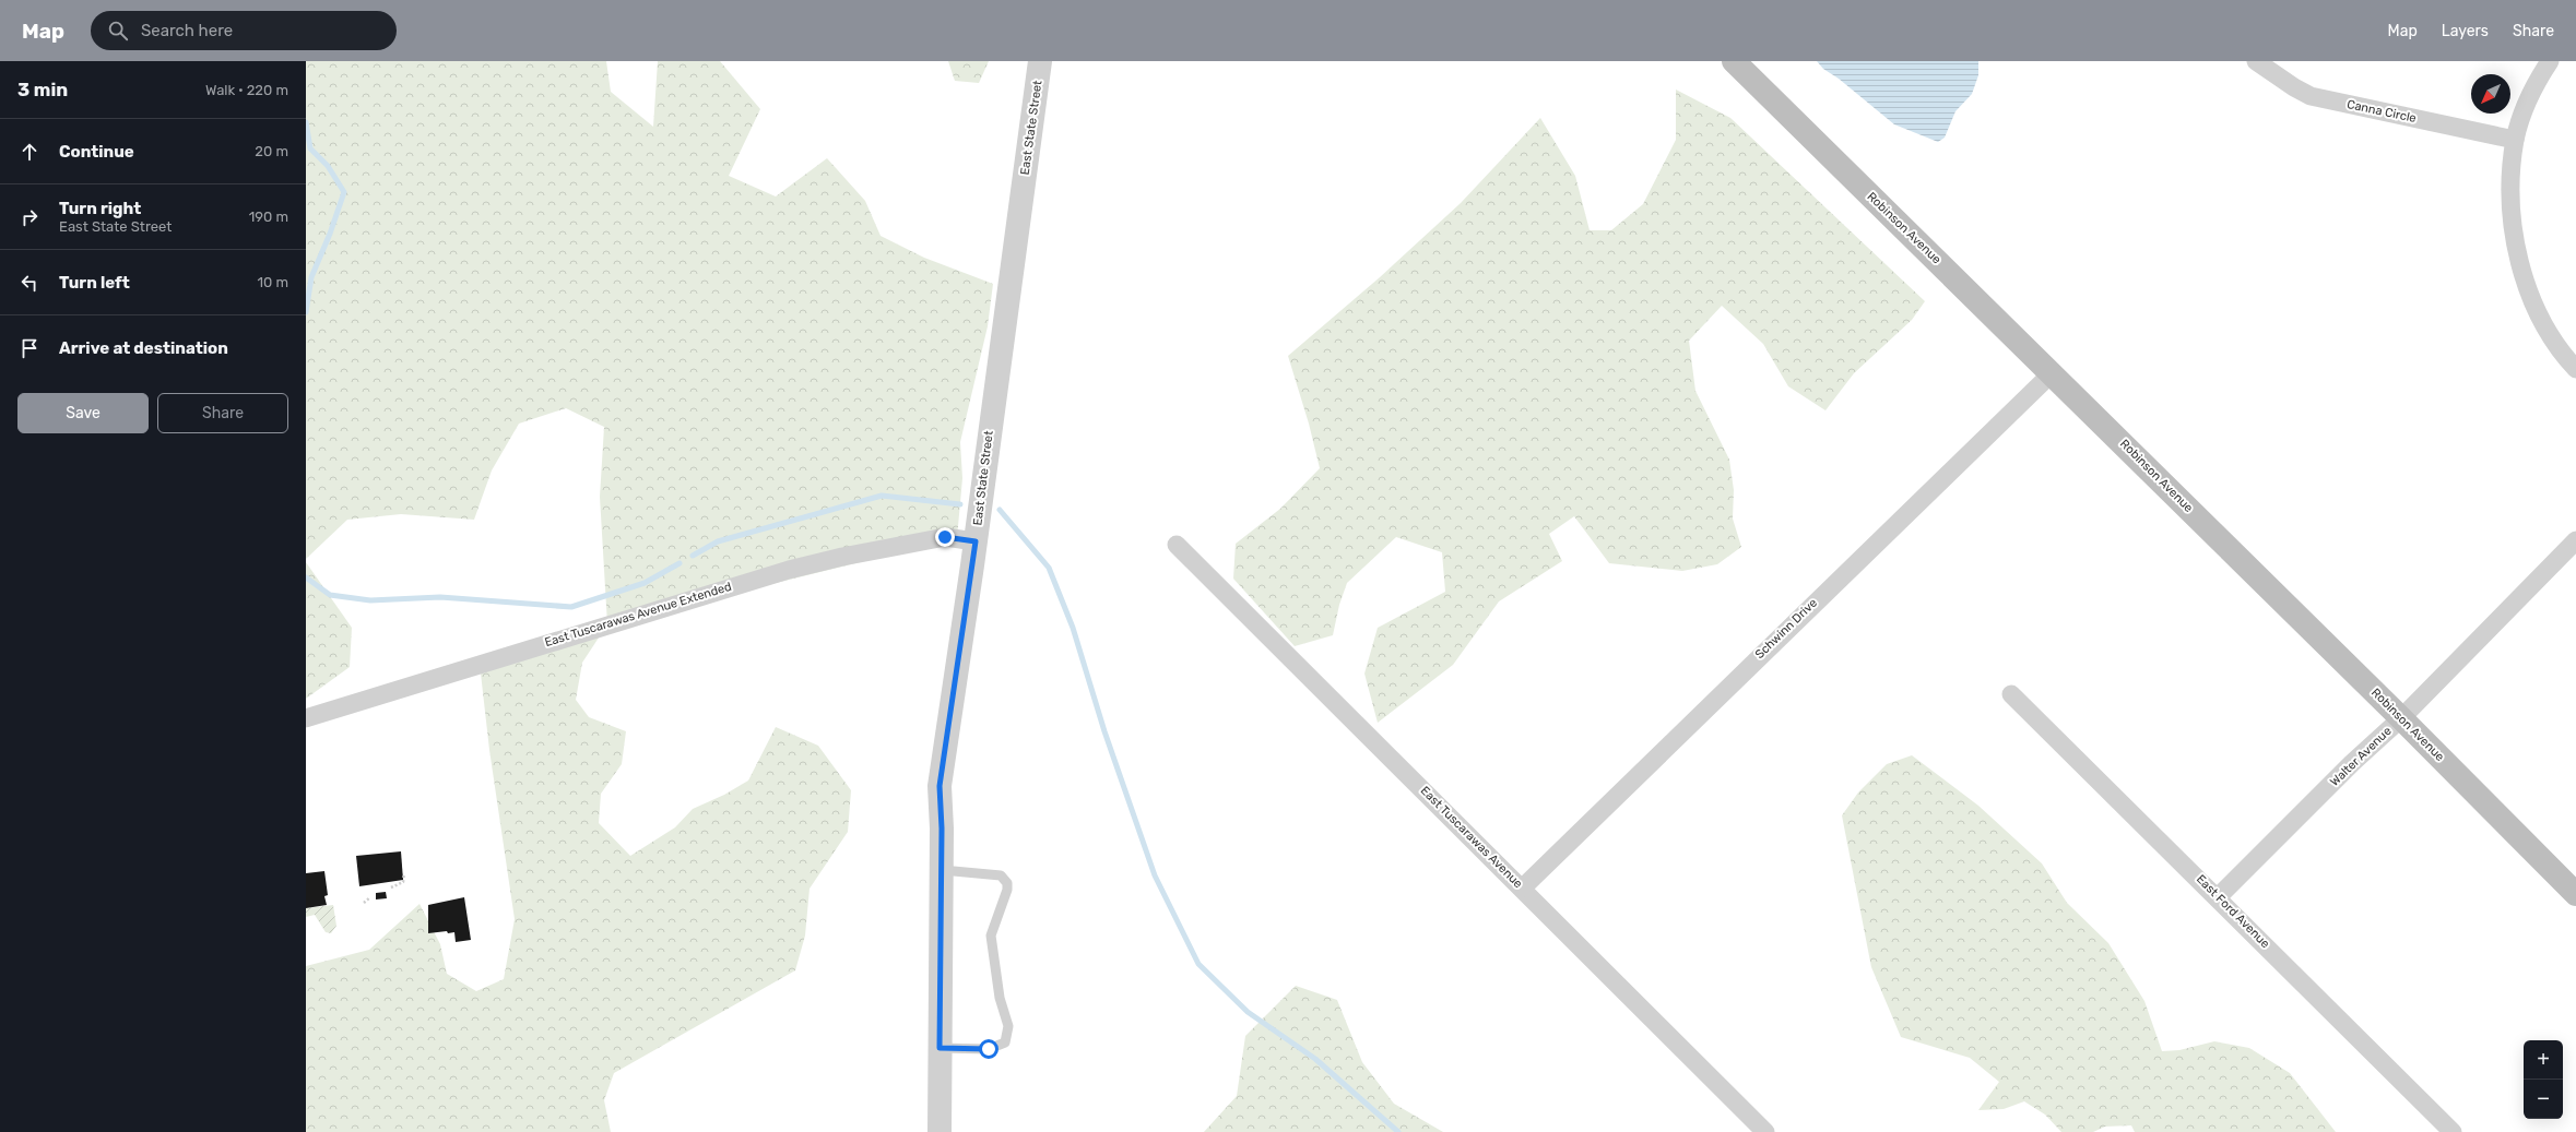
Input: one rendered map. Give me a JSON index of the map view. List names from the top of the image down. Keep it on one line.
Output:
{"streets":{"main road":["Robinson Avenue"],"street":["Canna Circle","East State Street","East Tuscarawas Avenue Extended","Schwinn Drive","Walter Avenue","East Tuscarawas Avenue","East Ford Avenue"]},"crossings":[["East State Street","East Tuscarawas Avenue Extended"],["Robinson Avenue","Schwinn Drive"],["Robinson Avenue","Walter Avenue"],["Schwinn Drive","East Tuscarawas Avenue"],["Walter Avenue","East Ford Avenue"]],"north":"bottom left","page":{"header":"Map","search":"Search here","nav":["Map","Layers","Share"],"heading":["3 min","Walk · 220 m"],"list":[["Continue","20 m"],["Turn right","East State Street","190 m"],["Turn left","10 m"],"Arrive at destination"],"buttons":["Save","Share"],"map_buttons":["+","−"]}}
